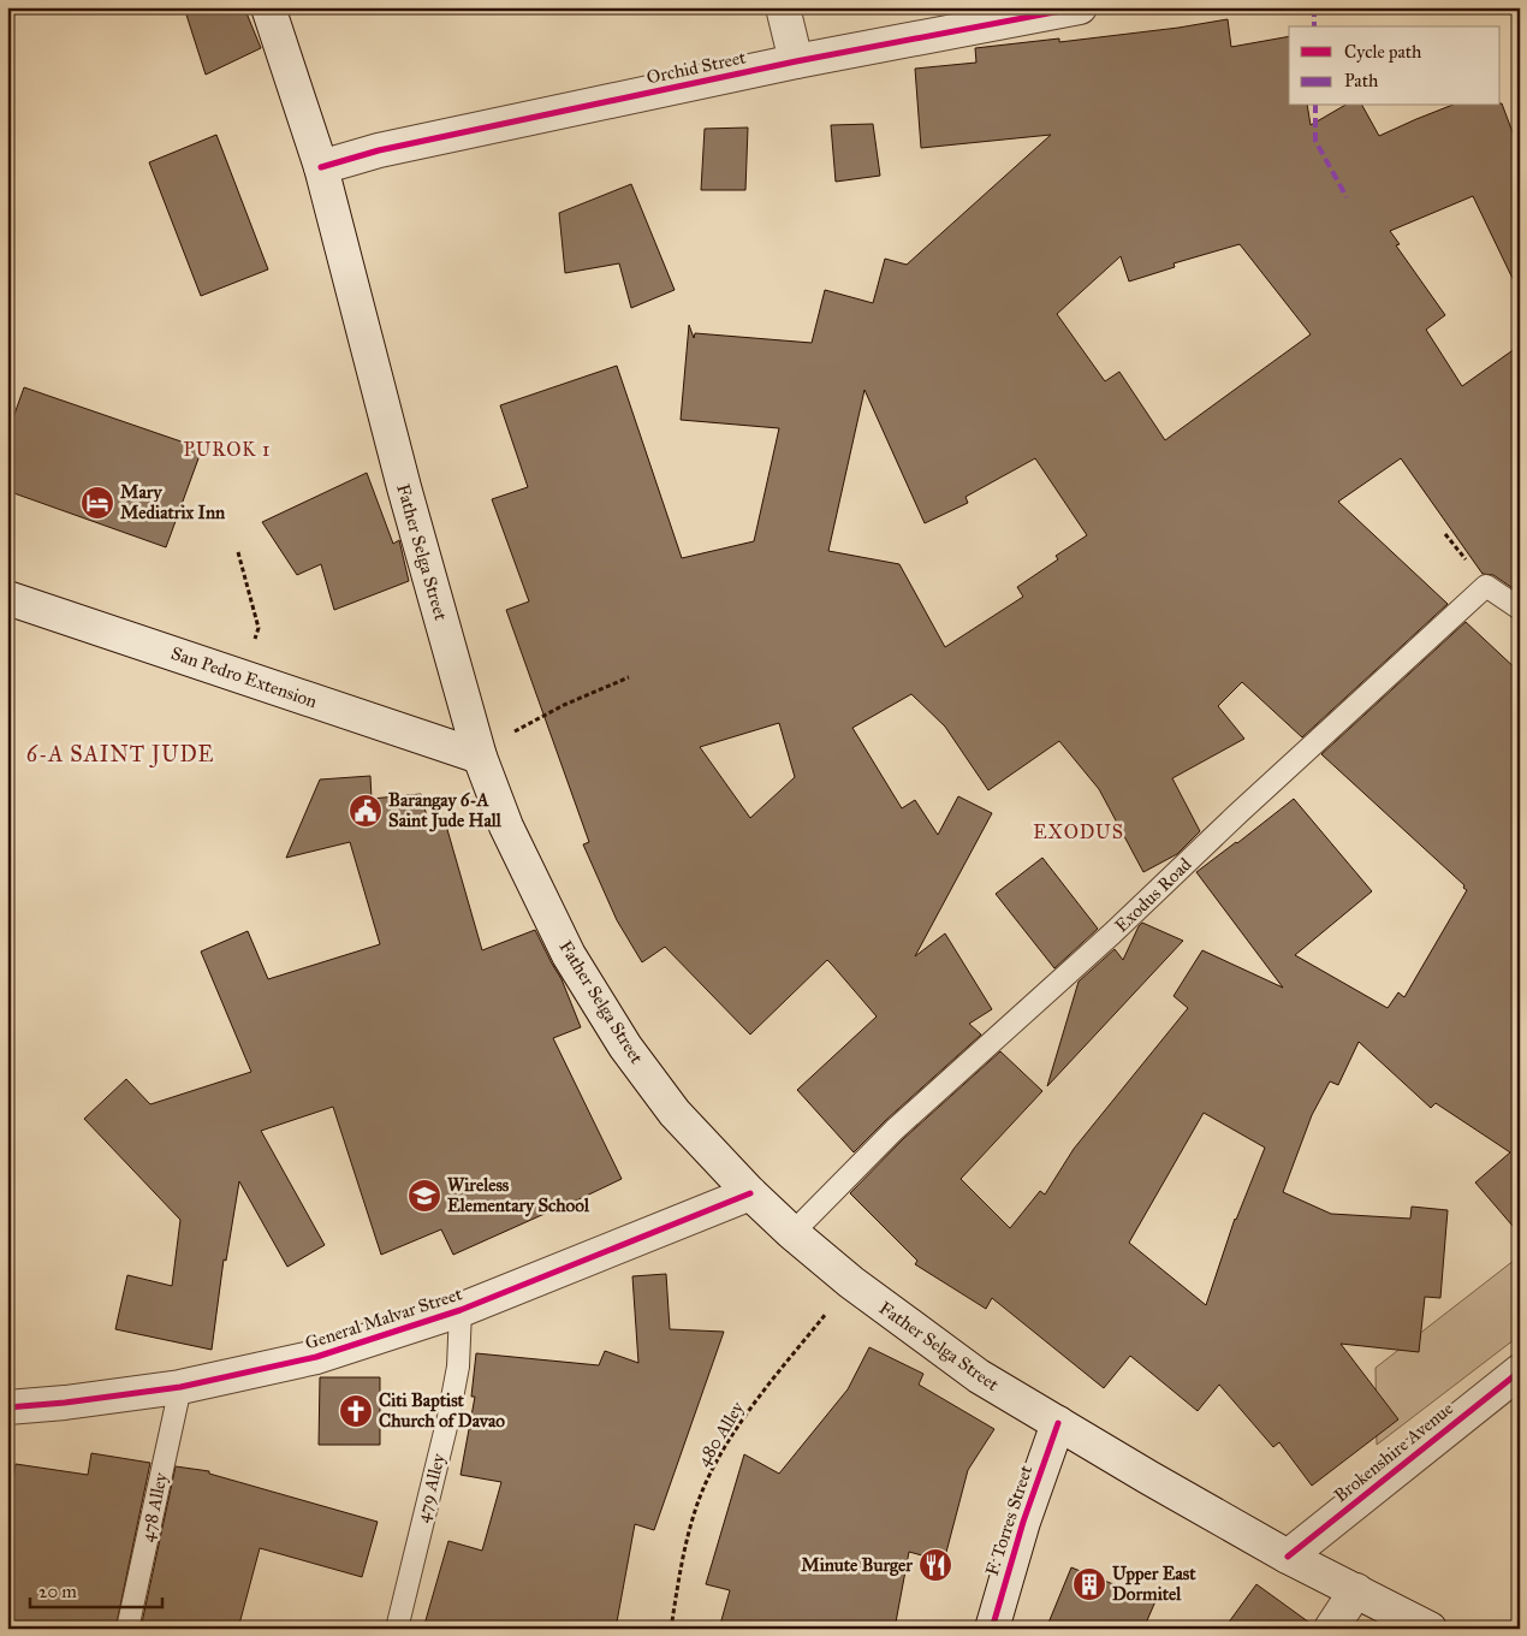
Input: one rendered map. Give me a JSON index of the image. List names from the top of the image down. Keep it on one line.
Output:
{"streets":{"main road":["Orchid Street","Father Selga Street","San Pedro Extension","General Malvar Street","Brokenshire Avenue","F. Torres Street"],"lane":["Exodus Road","479 Alley","478 Alley"],"path":["480 Alley"]},"crossings":[["Orchid Street","Father Selga Street"],["Father Selga Street","San Pedro Extension"],["Father Selga Street","Exodus Road"],["Father Selga Street","General Malvar Street"],["Father Selga Street","480 Alley"],["Father Selga Street","Brokenshire Avenue"],["Father Selga Street","F. Torres Street"],["General Malvar Street","479 Alley"],["General Malvar Street","478 Alley"]],"districts":["PUROK 1","6-A SAINT JUDE","EXODUS"],"places":{"hotel":["Mary Mediatrix Inn"],"public building":["Barangay 6-A Saint Jude Hall"],"school or university":["Wireless Elementary School"],"church":["Citi Baptist Church of Davao"],"restaurant":["Minute Burger"],"building":["Upper East Dormitel"]},"legend":["Cycle path","Path"],"scale_bar":"20 m"}
